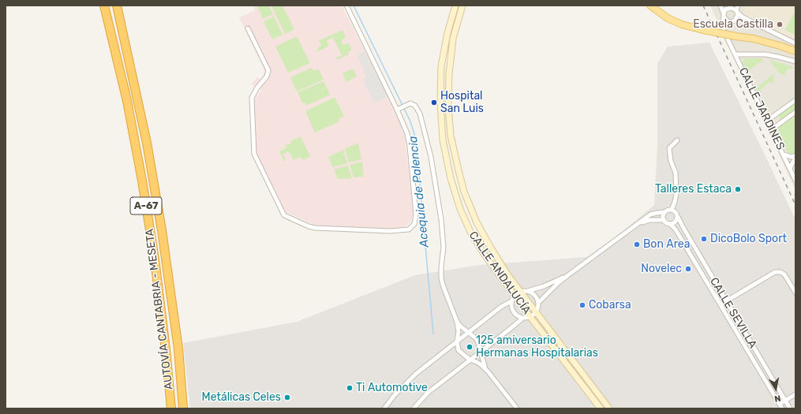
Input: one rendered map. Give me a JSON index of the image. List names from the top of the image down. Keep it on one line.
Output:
{"streets":{"highway":["A-67","AUTOVÍA CANTABRIA - MESETA"],"main road":["CALLE ANDALUCÍA"],"street":["CALLE JARDINES","CALLE SEVILLA"]},"water":["Acequia de Palencia"],"places":["Escuela Castilla","Hospital San Luis","Talleres Estaca","DicoBolo Sport","Bon Area","Novelec","Cobarsa","125 amiversario Hermanas Hospitalarias","Ti Automotive","Metálicas Celes"],"north":"bottom"}
